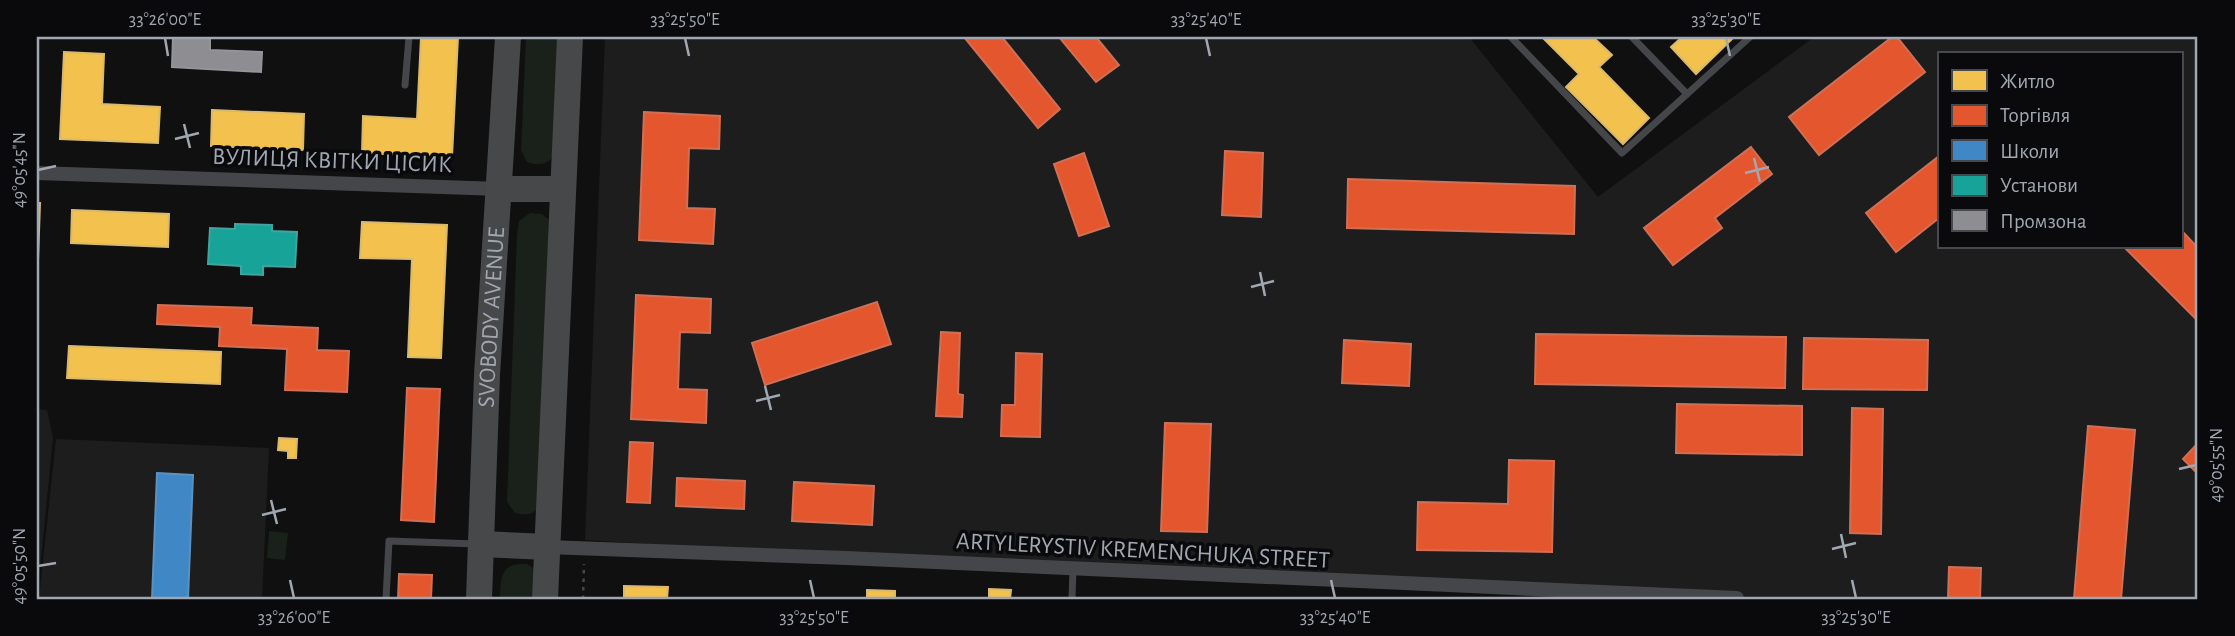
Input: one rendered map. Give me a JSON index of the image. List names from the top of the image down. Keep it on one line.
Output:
{"streets":{"highway":["SVOBODY AVENUE"],"street":["ВУЛИЦЯ КВІТКИ ЦІСИК","ARTYLERYSTIV KREMENCHUKA STREET"]},"crossings":[["ВУЛИЦЯ КВІТКИ ЦІСИК","SVOBODY AVENUE"]],"legend":["Житло","Торгівля","Школи","Установи","Промзона"],"coordinates":["33°26'00\"E","33°25'50\"E","33°25'40\"E","33°25'30\"E","49°05'45\"N","49°05'55\"N","49°05'50\"N"]}
